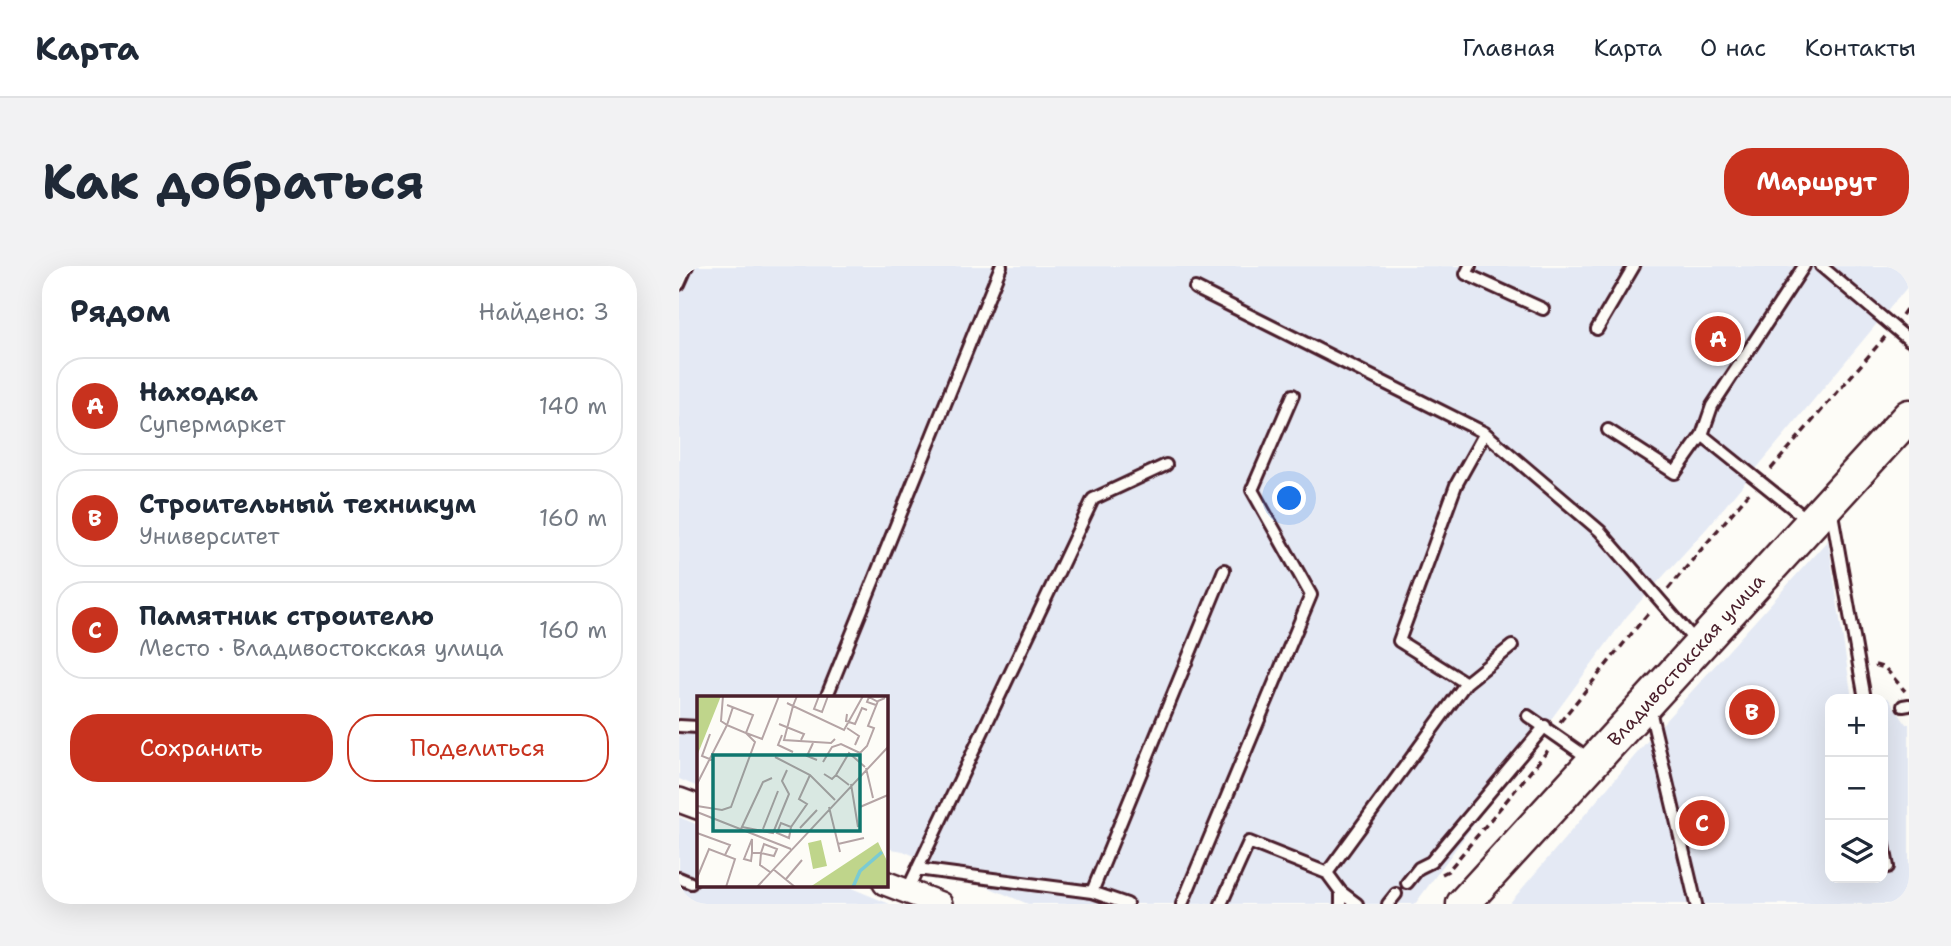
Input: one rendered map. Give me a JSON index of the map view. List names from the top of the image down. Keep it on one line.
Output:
{"streets":{"street":["Владивостокская улица"]},"page":{"header":"Карта","nav":["Главная","Карта","О нас","Контакты"],"buttons":["Маршрут",["Сохранить","Поделиться"]],"title":"Как добраться","heading":["Рядом","Найдено: 3"],"pins":["A","B","C"],"list":[{"mark":"A","name":"Находка","note":"Супермаркет","value":"140 m"},{"mark":"B","name":"Строительный техникум","note":"Университет","value":"160 m"},{"mark":"C","name":"Памятник строителю","note":"Место · Владивостокская улица","value":"160 m"}],"map_buttons":["+","−"]}}
